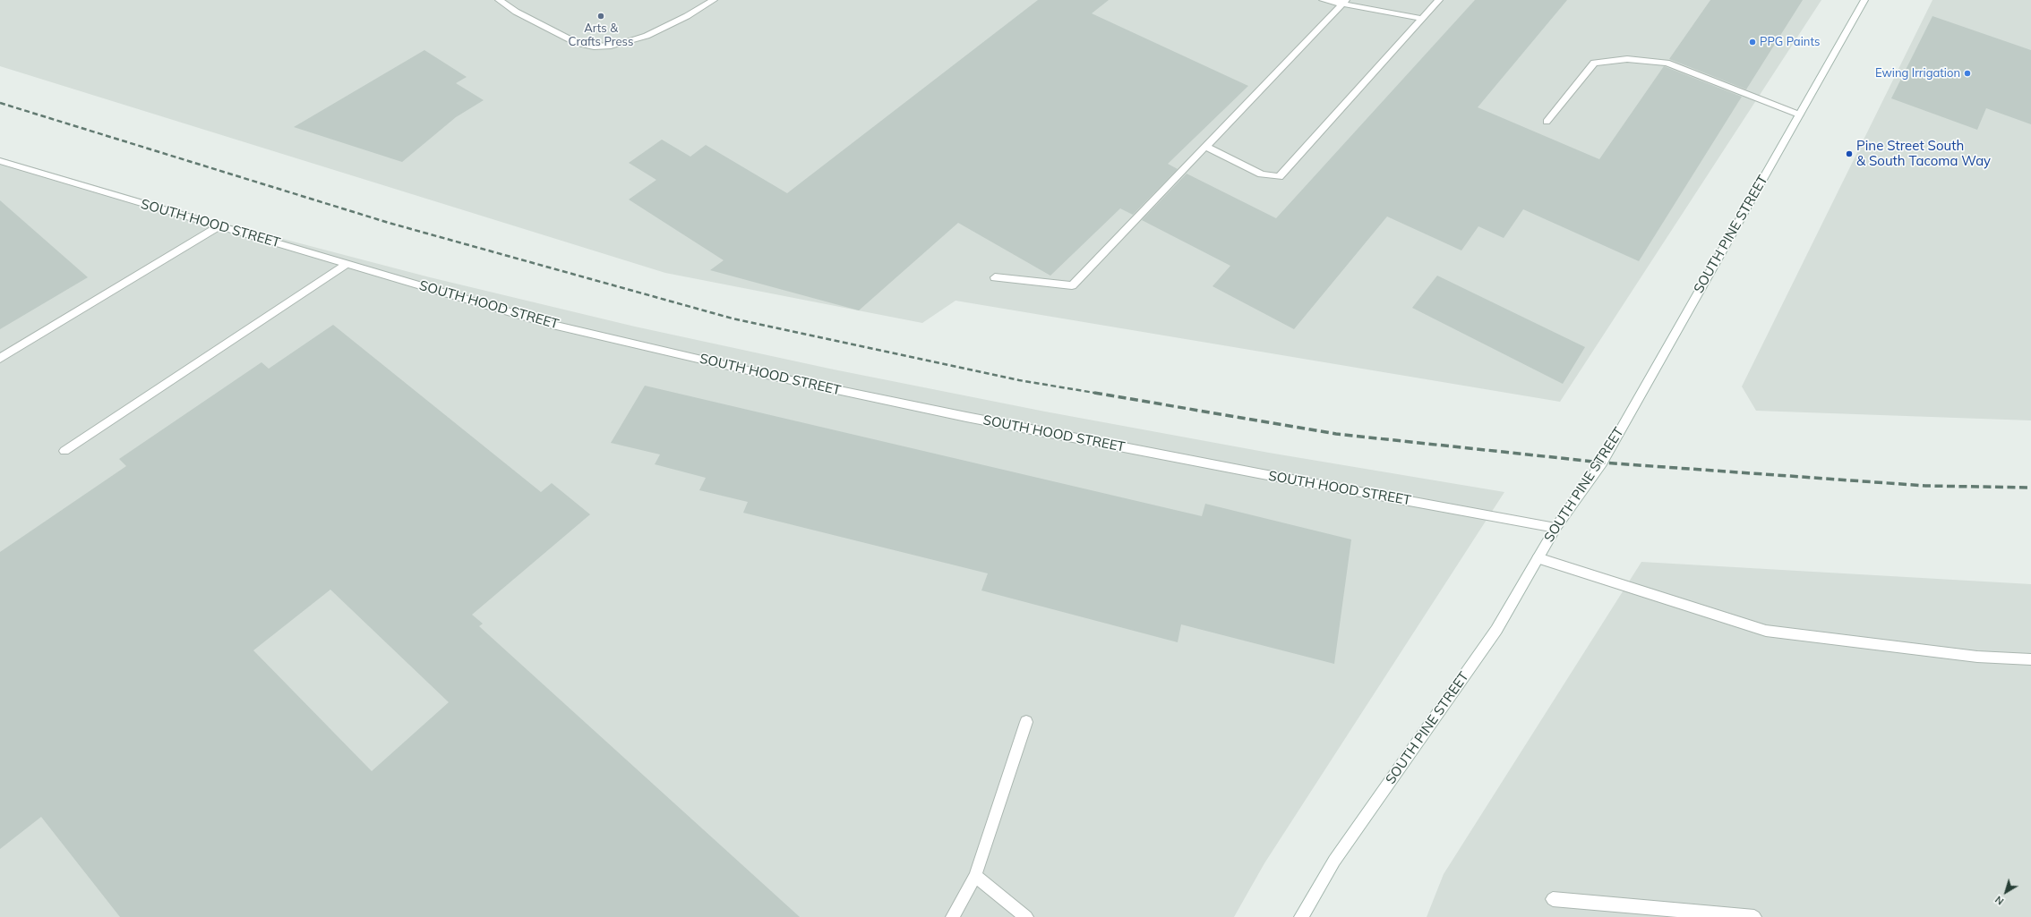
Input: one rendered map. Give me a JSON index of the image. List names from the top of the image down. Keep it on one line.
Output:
{"streets":{"street":["SOUTH HOOD STREET","SOUTH PINE STREET"]},"crossings":[["SOUTH HOOD STREET","SOUTH PINE STREET"]],"places":["Arts & Crafts Press","PPG Paints","Ewing Irrigation","Pine Street South & South Tacoma Way"],"north":"bottom left"}
